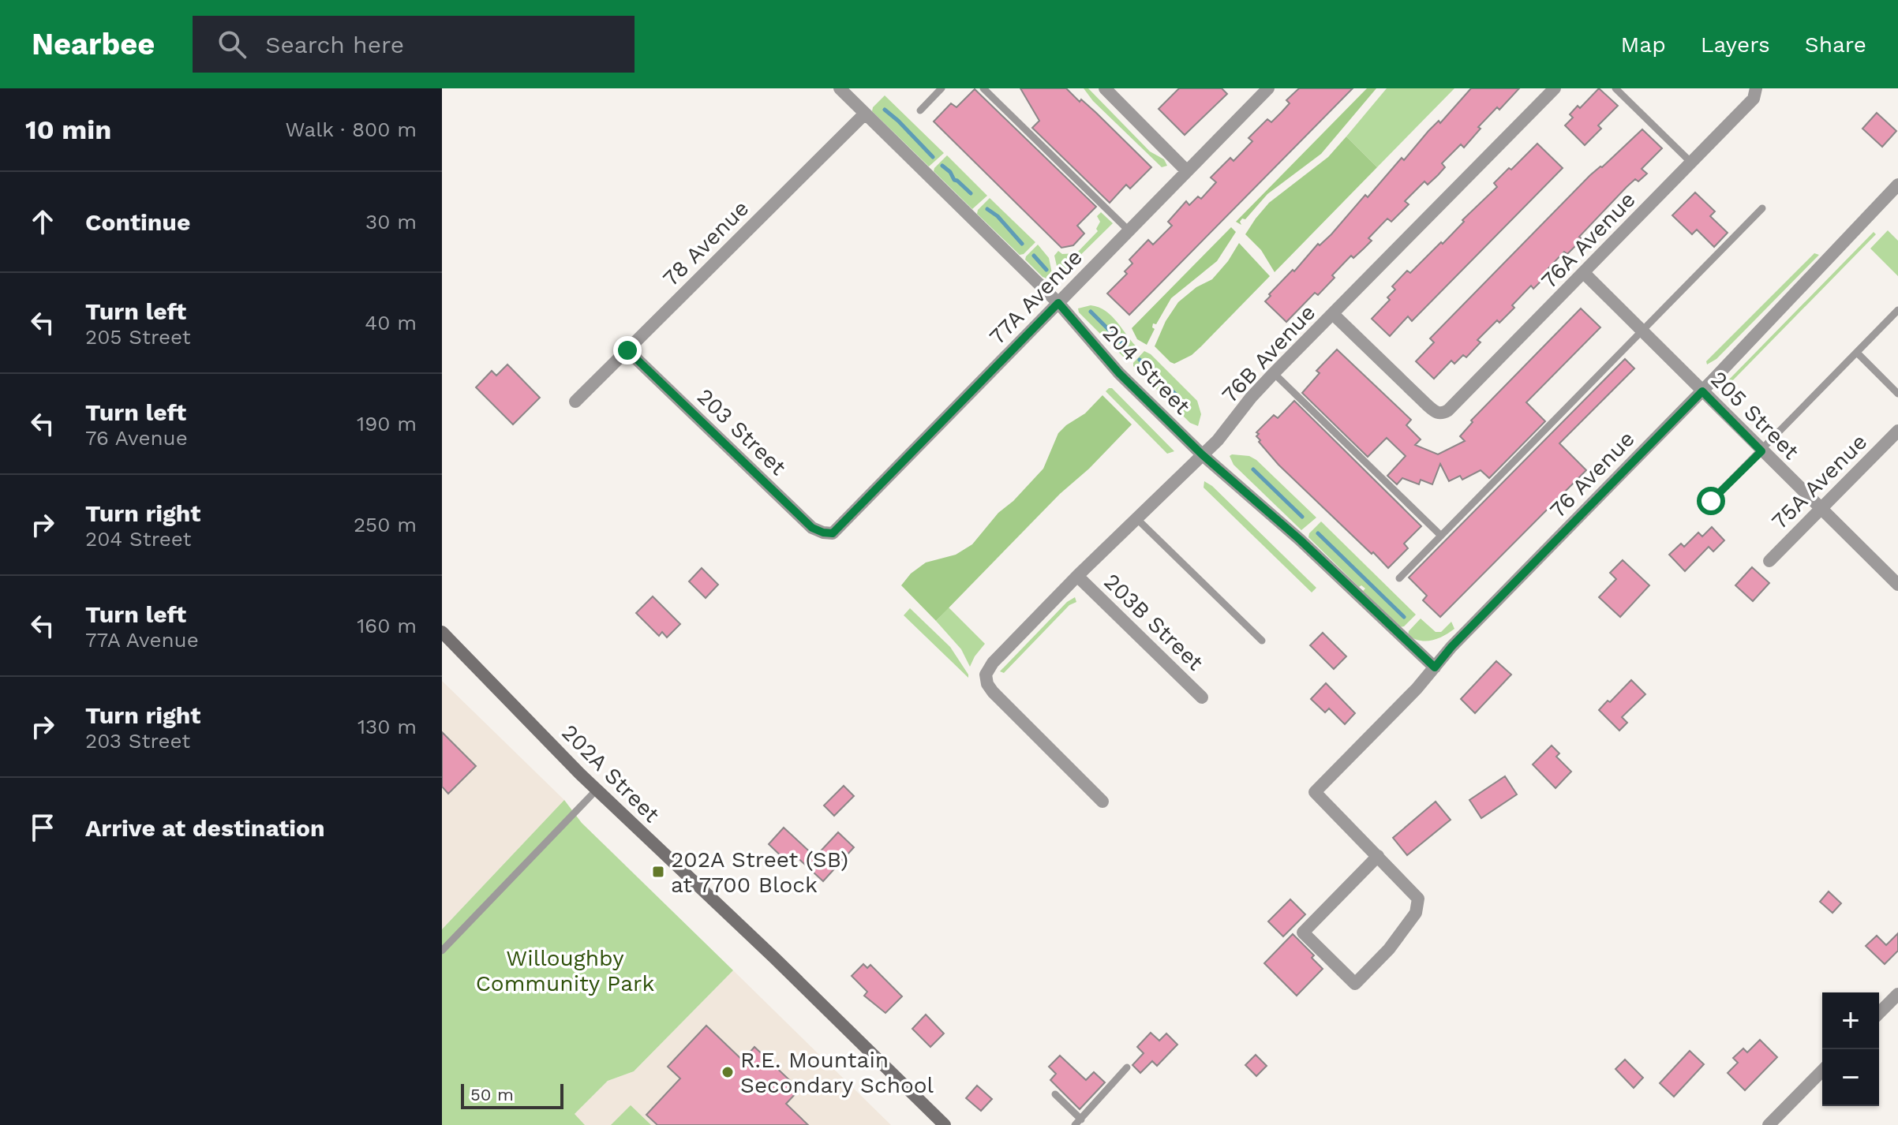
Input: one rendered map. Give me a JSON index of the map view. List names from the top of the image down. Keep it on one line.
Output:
{"streets":{"main road":["202A Street"],"street":["76A Avenue","78 Avenue","77A Avenue","76B Avenue","204 Street","205 Street","203 Street","76 Avenue","75A Avenue","203B Street"]},"crossings":[["76A Avenue","76B Avenue"],["76A Avenue","205 Street"],["78 Avenue","204 Street"],["78 Avenue","203 Street"],["77A Avenue","204 Street"],["77A Avenue","203 Street"],["76B Avenue","204 Street"],["76B Avenue","203B Street"],["204 Street","76 Avenue"],["205 Street","76 Avenue"],["205 Street","75A Avenue"]],"parks":["Willoughby Community Park"],"places":{"transit":["202A Street (SB) at 7700 Block"],"other":["R.E. Mountain Secondary School"]},"scale_bar":"50 m","page":{"header":"Nearbee","search":"Search here","nav":["Map","Layers","Share"],"heading":["10 min","Walk · 800 m"],"list":[["Continue","30 m"],["Turn left","205 Street","40 m"],["Turn left","76 Avenue","190 m"],["Turn right","204 Street","250 m"],["Turn left","77A Avenue","160 m"],["Turn right","203 Street","130 m"],"Arrive at destination"],"map_buttons":["+","−"],"scale":"50 m"}}
